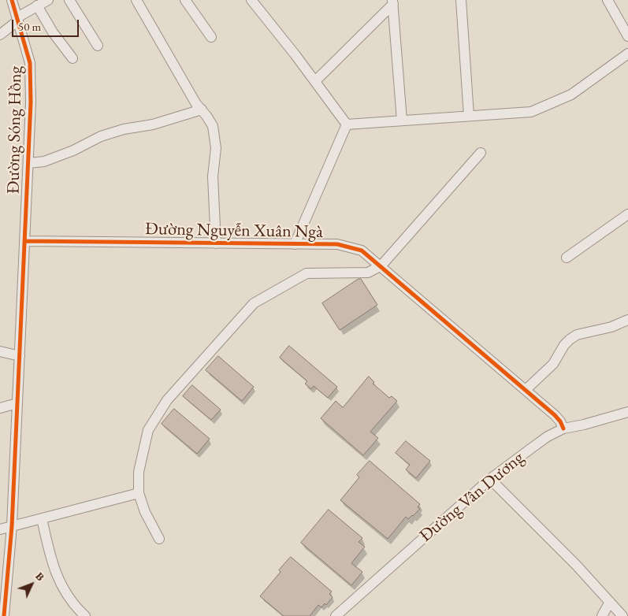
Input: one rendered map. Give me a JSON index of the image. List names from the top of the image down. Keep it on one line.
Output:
{"streets":{"street":["Đường Sóng Hồng","Đường Nguyễn Xuân Ngà","Đường Vân Dương"]},"crossings":[["Đường Sóng Hồng","Đường Nguyễn Xuân Ngà"],["Đường Nguyễn Xuân Ngà","Đường Vân Dương"]],"scale_bar":"50 m","north":"top right"}
